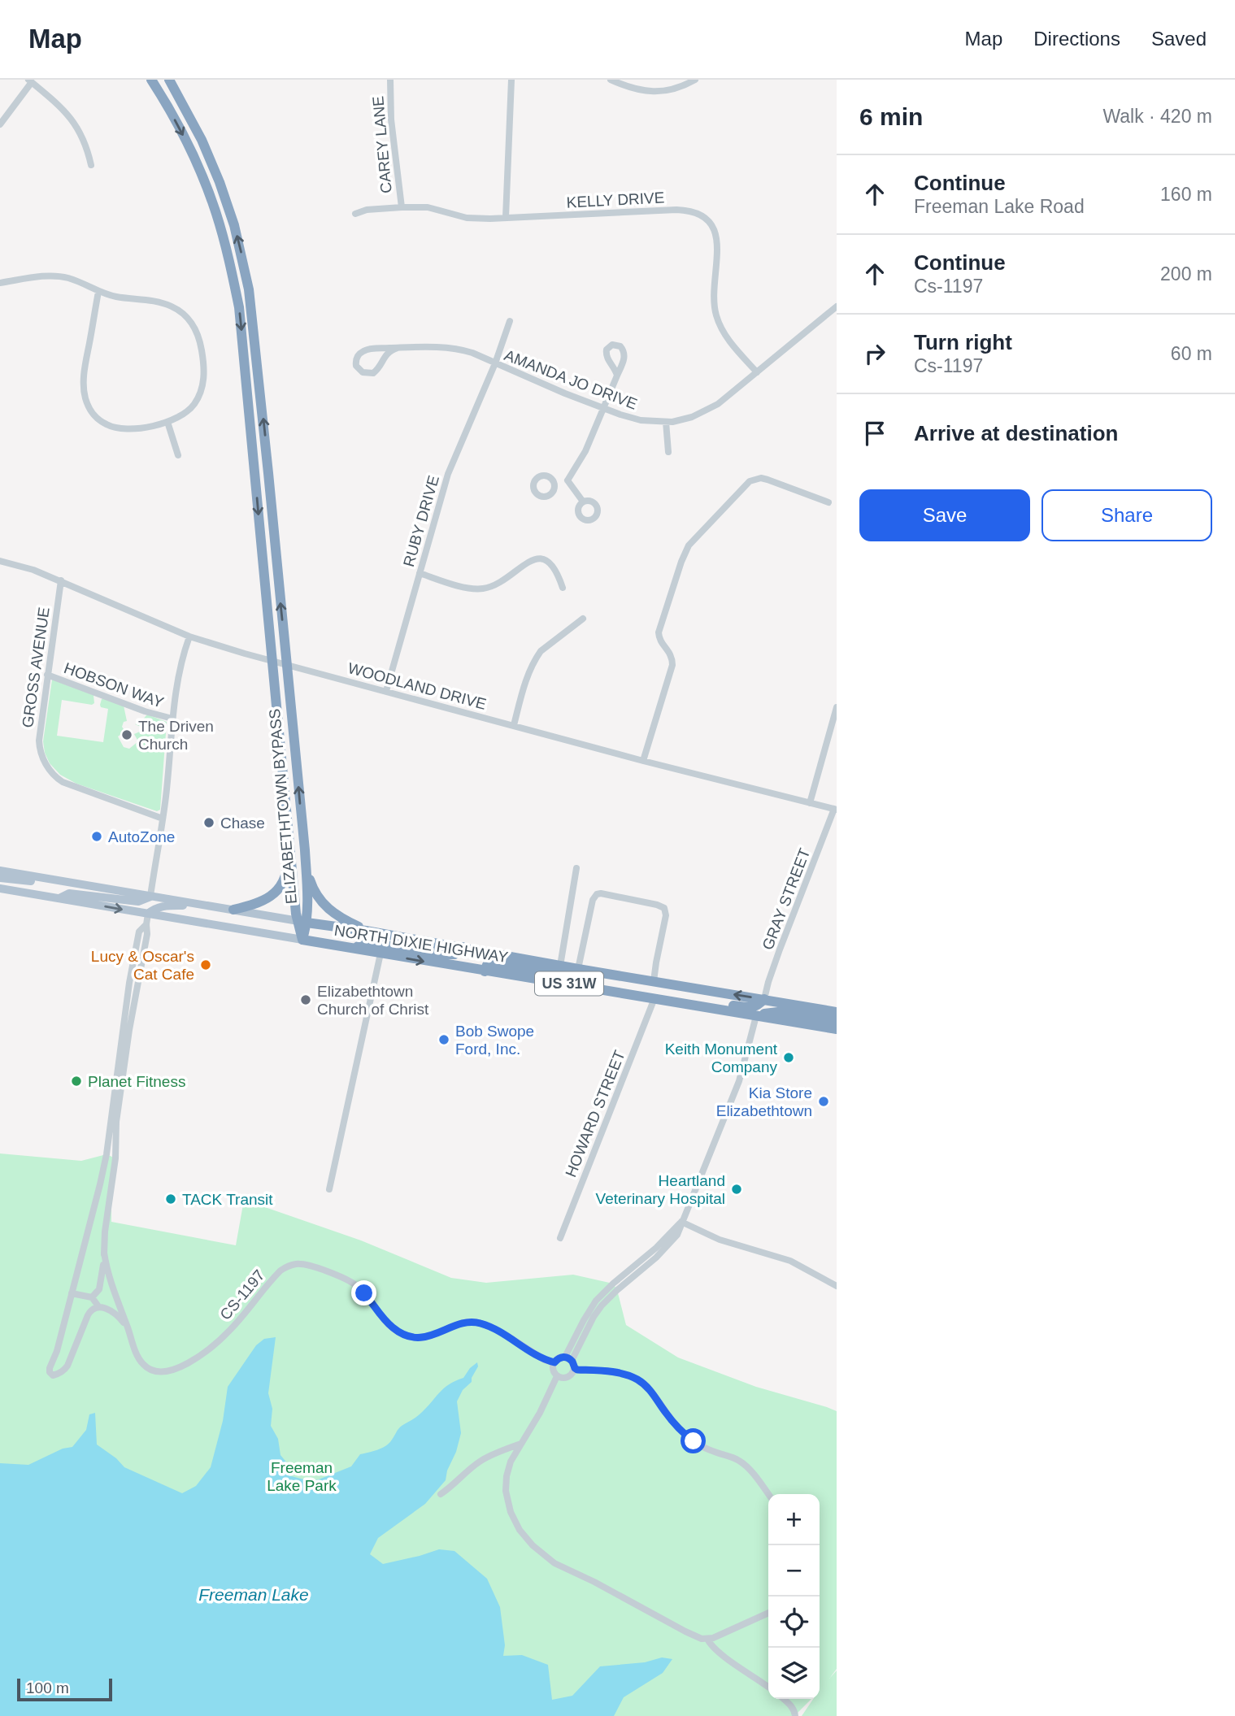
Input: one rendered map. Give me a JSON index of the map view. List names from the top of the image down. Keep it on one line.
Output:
{"streets":{"highway":["ELIZABETHTOWN BYPASS","NORTH DIXIE HIGHWAY","US 31W"],"street":["CAREY LANE","KELLY DRIVE","AMANDA JO DRIVE","RUBY DRIVE","GROSS AVENUE","HOBSON WAY","WOODLAND DRIVE","GRAY STREET","HOWARD STREET","CS-1197"]},"crossings":[["CAREY LANE","KELLY DRIVE"],["KELLY DRIVE","AMANDA JO DRIVE"],["AMANDA JO DRIVE","RUBY DRIVE"],["RUBY DRIVE","WOODLAND DRIVE"],["GROSS AVENUE","HOBSON WAY"],["GROSS AVENUE","WOODLAND DRIVE"],["WOODLAND DRIVE","GRAY STREET"],["ELIZABETHTOWN BYPASS","NORTH DIXIE HIGHWAY"],["ELIZABETHTOWN BYPASS","US 31W"],["GRAY STREET","NORTH DIXIE HIGHWAY"],["NORTH DIXIE HIGHWAY","US 31W"],["NORTH DIXIE HIGHWAY","HOWARD STREET"]],"water":["Freeman Lake"],"parks":["Freeman Lake Park"],"places":["The Driven Church","Chase","AutoZone","Lucy & Oscar's Cat Cafe","Elizabethtown Church of Christ","Bob Swope Ford, Inc.","Keith Monument Company","Planet Fitness","Kia Store Elizabethtown","Heartland Veterinary Hospital","TACK Transit"],"scale_bar":"100 m","page":{"header":"Map","nav":["Map","Directions","Saved"],"heading":["6 min","Walk · 420 m"],"list":[["Continue","Freeman Lake Road","160 m"],["Continue","Cs-1197","200 m"],["Turn right","Cs-1197","60 m"],"Arrive at destination"],"buttons":["Save","Share"],"map_buttons":["+","−"],"scale":"100 m"}}
